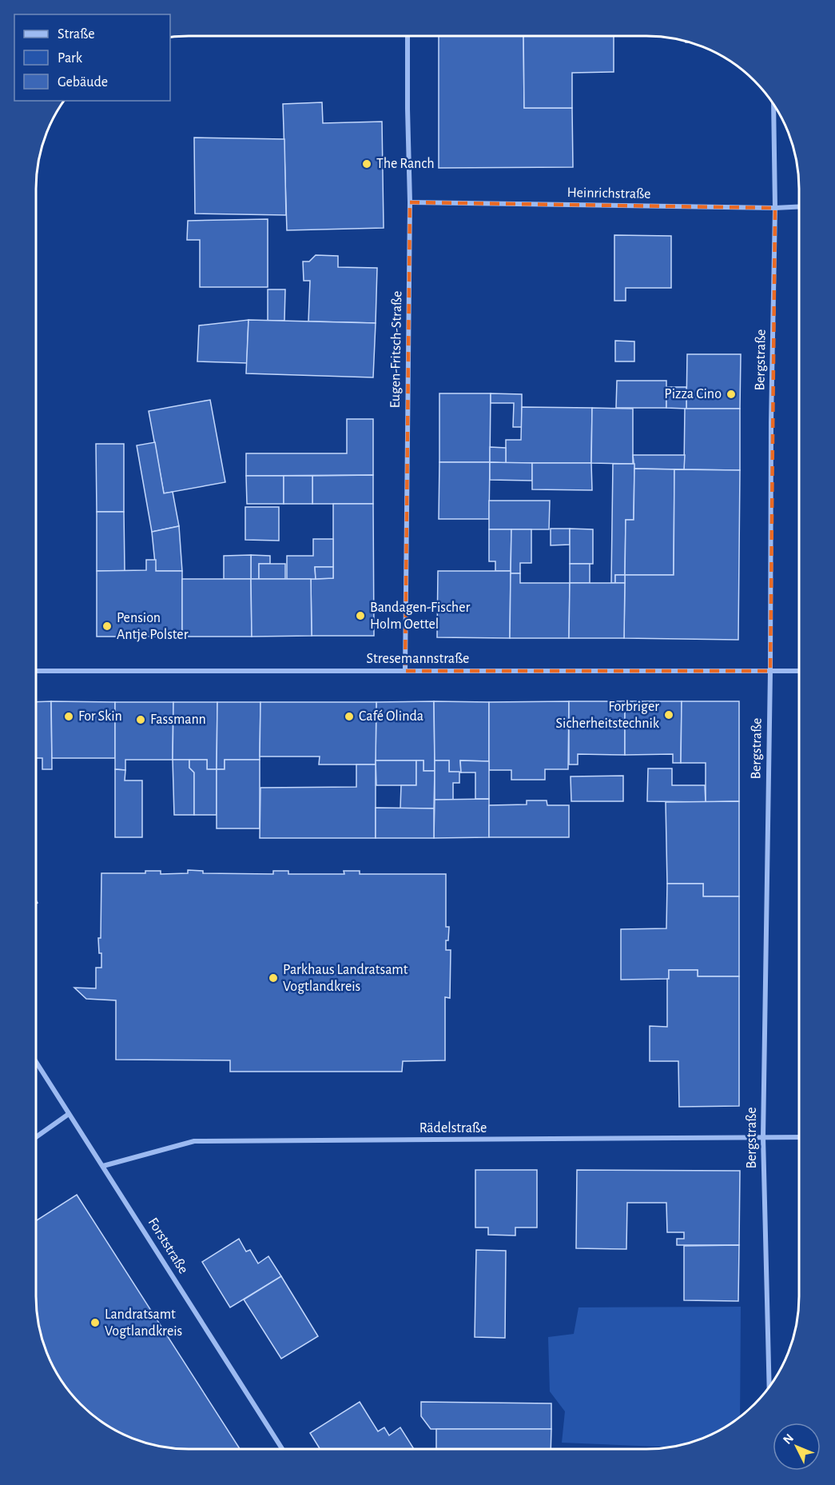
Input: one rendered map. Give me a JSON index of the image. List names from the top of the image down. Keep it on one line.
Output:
{"streets":{"street":["Heinrichstraße","Eugen-Fritsch-Straße","Bergstraße","Stresemannstraße","Rädelstraße","Forststraße"]},"crossings":[["Heinrichstraße","Eugen-Fritsch-Straße"],["Heinrichstraße","Bergstraße"],["Eugen-Fritsch-Straße","Stresemannstraße"],["Bergstraße","Stresemannstraße"],["Bergstraße","Rädelstraße"],["Rädelstraße","Forststraße"]],"places":["The Ranch","Pizza Cino","Bandagen-Fischer Holm Oettel","Pension Antje Polster","Forbriger Sicherheitstechnik","For Skin","Café Olinda","Fassmann","Parkhaus Landratsamt Vogtlandkreis","Landratsamt Vogtlandkreis"],"legend":["Straße","Park","Gebäude"],"north":"top left"}
